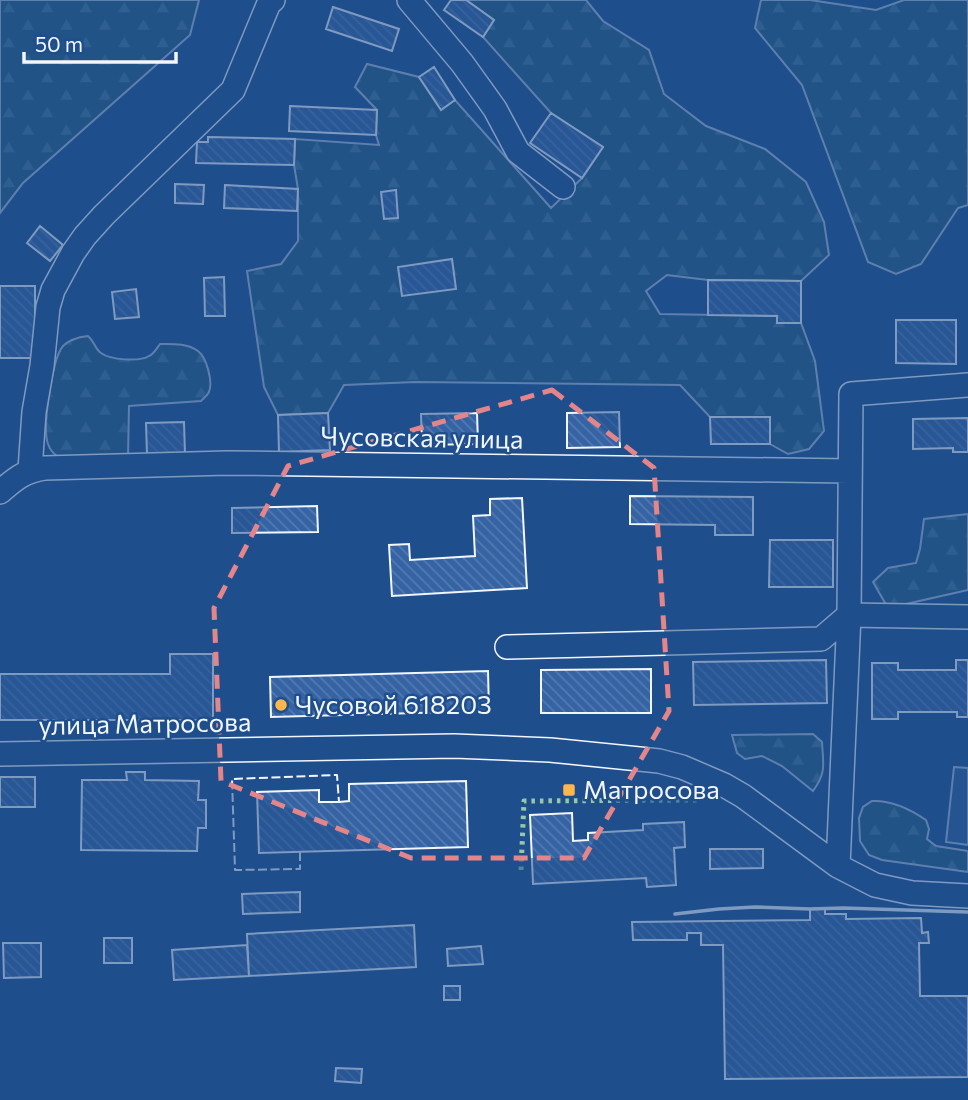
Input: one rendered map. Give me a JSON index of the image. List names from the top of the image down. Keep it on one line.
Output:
{"streets":{"street":["Чусовская улица","улица Матросова"]},"places":{"other":["Чусовой 618203"],"transit":["Матросова"]},"scale_bar":"50 m"}
